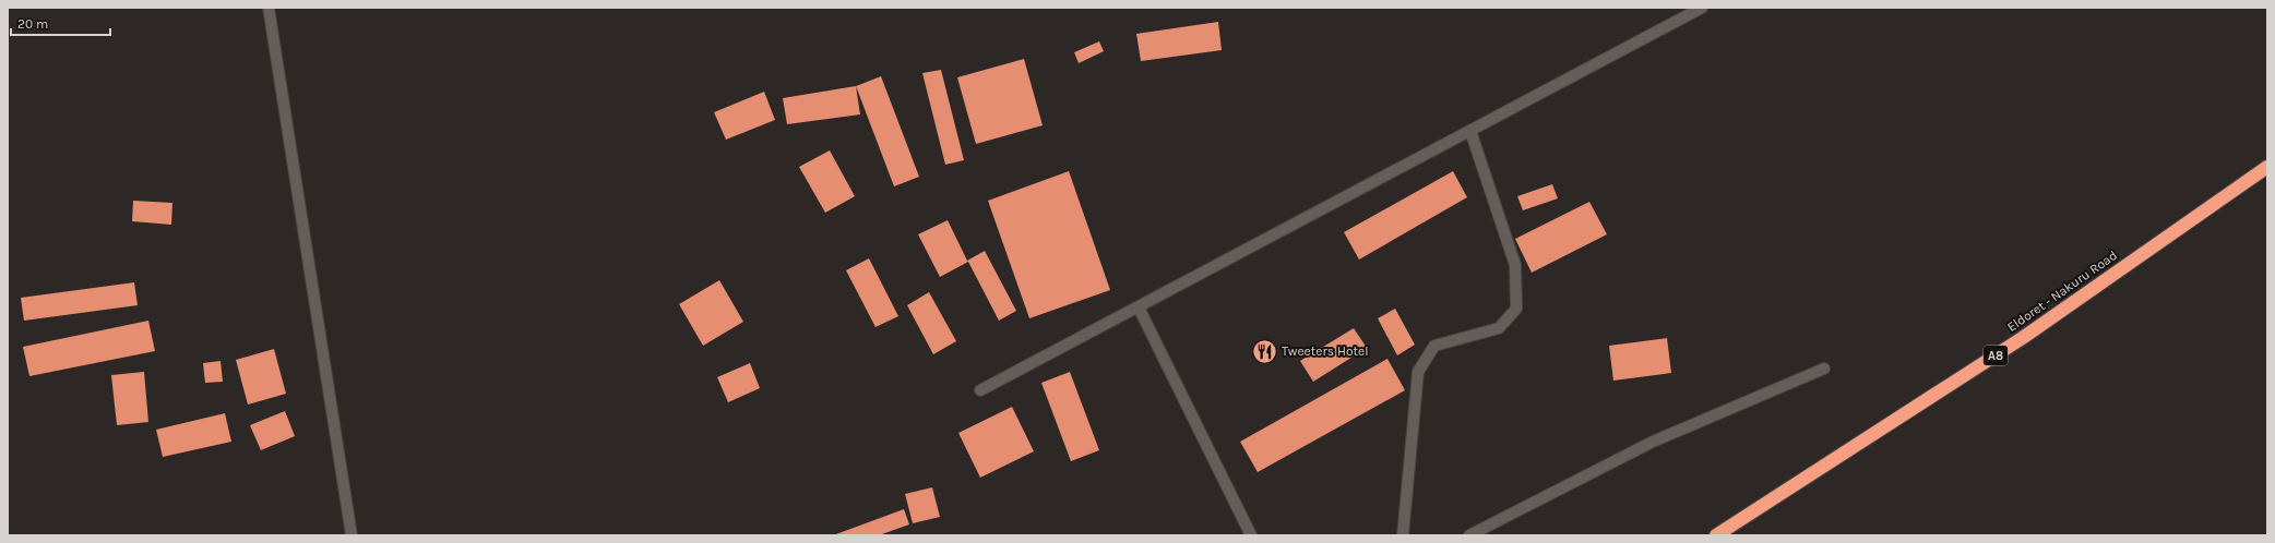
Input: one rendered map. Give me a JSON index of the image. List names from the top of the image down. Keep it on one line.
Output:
{"streets":{"highway":["Eldoret - Nakuru Road","A8"]},"places":{"restaurant":["Tweeters Hotel"]},"scale_bar":"20 m"}
